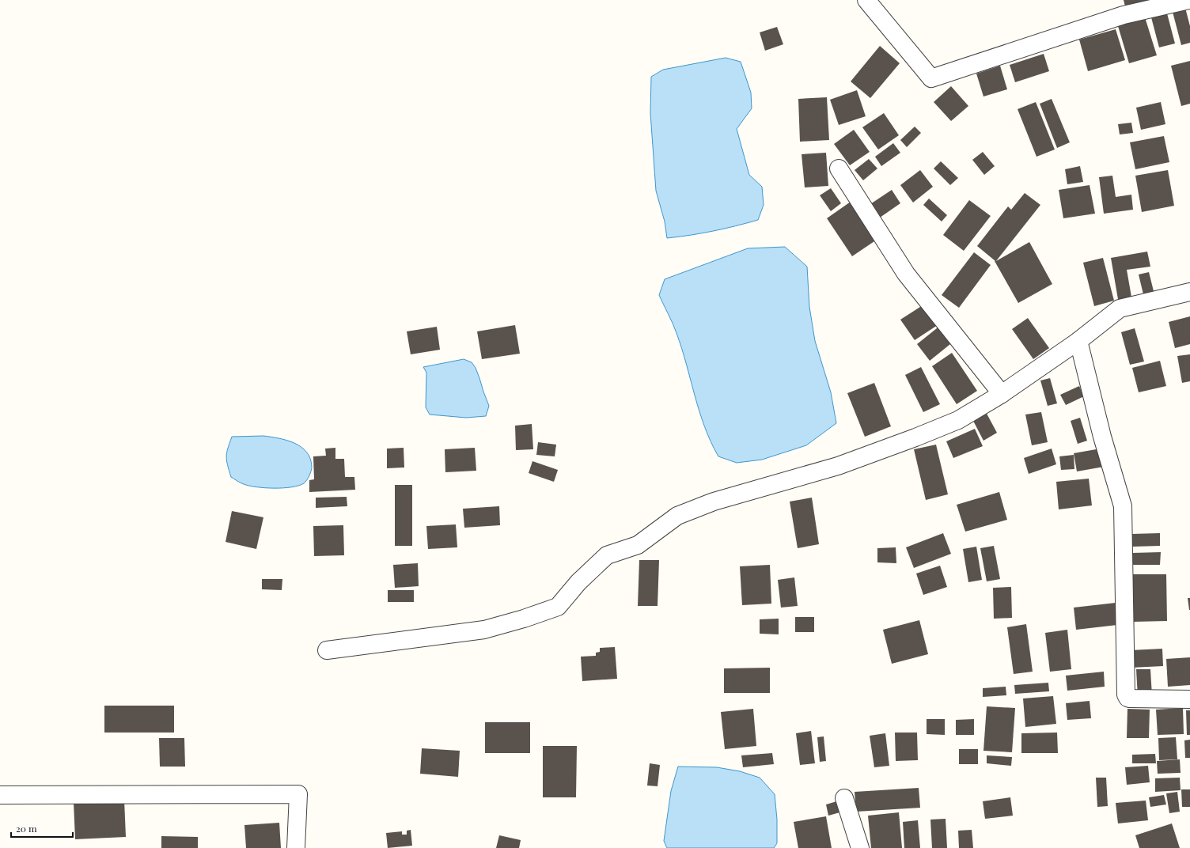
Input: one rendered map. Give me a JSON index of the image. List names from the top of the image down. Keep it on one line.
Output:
{"scale_bar":"20 m"}
